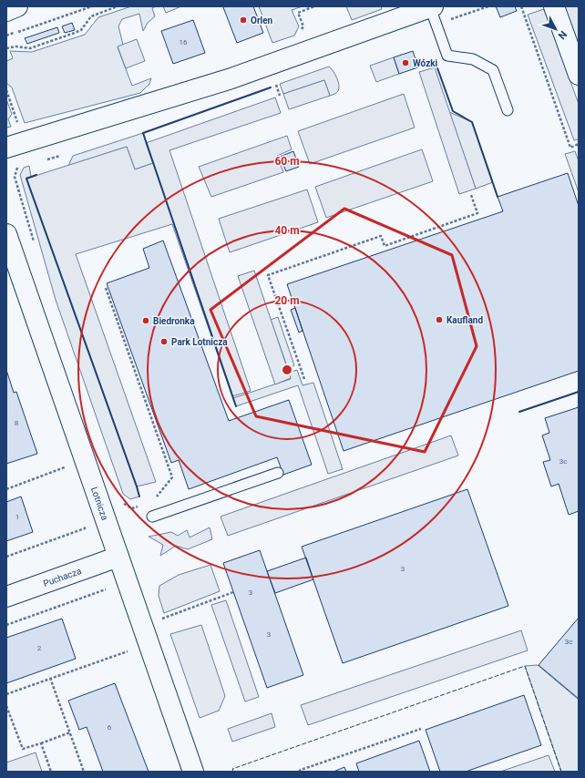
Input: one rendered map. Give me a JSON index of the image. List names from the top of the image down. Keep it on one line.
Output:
{"streets":{"street":["Lotnicza","Puchacza"]},"crossings":[["Lotnicza","Puchacza"]],"places":["Orlen","Wózki","Kaufland","Biedronka","Park Lotnicza"],"house_numbers":["16","8","3c","1","3","3","3","3c","2","6"],"north":"bottom right","rings":["60 m","40 m","20 m"]}
